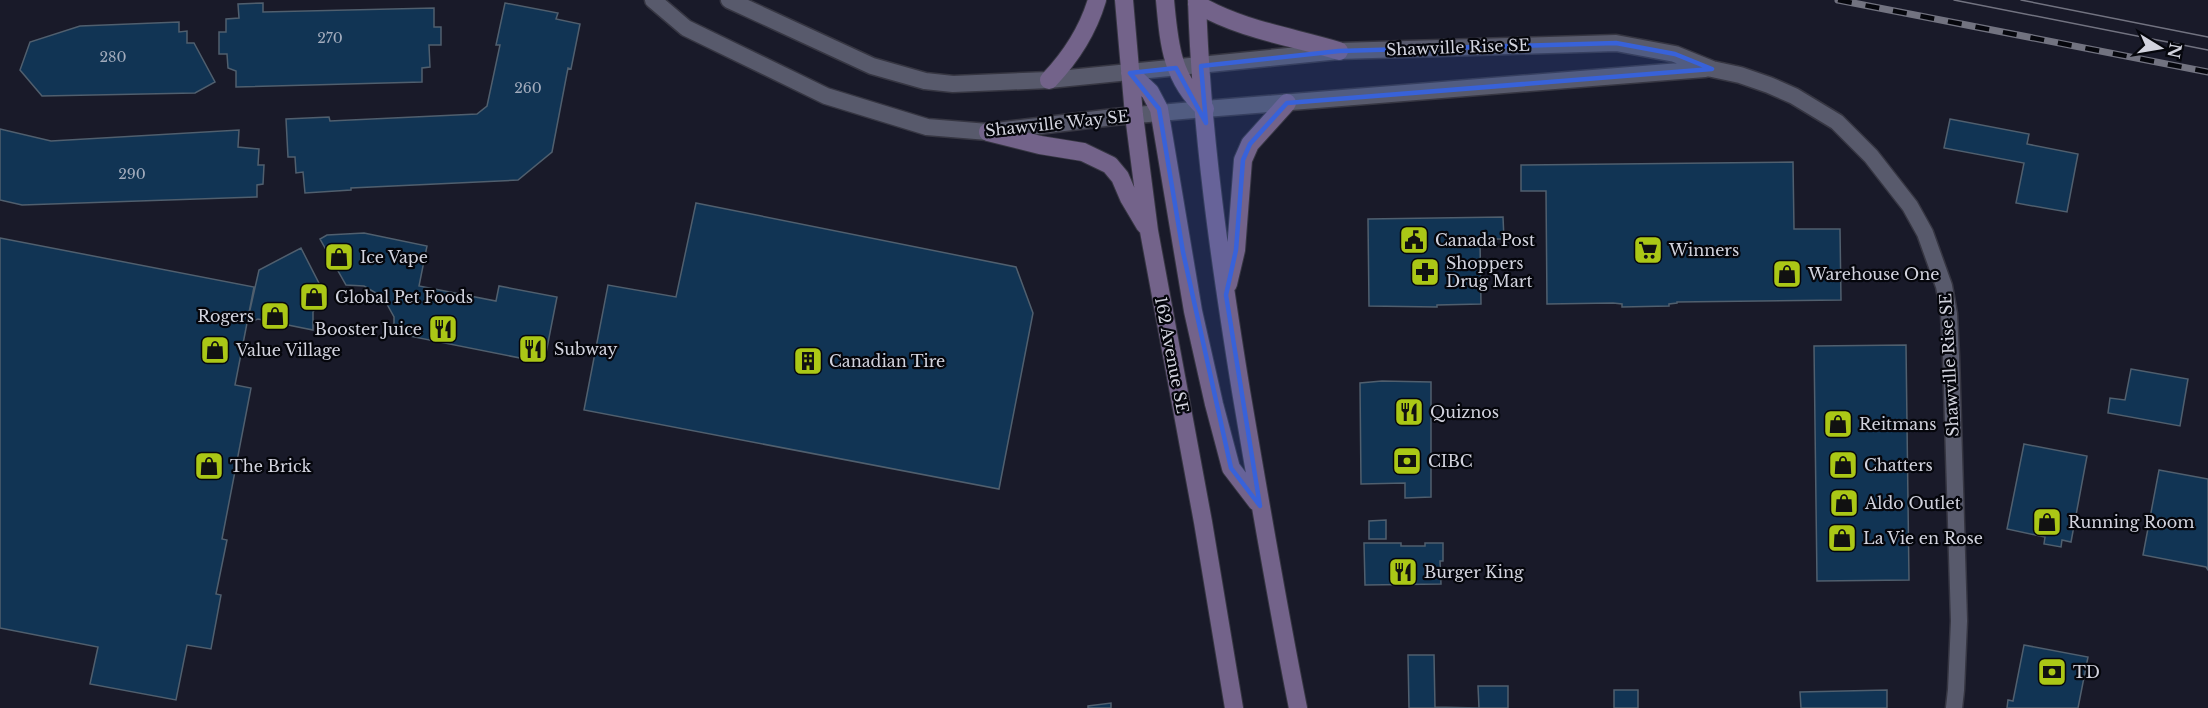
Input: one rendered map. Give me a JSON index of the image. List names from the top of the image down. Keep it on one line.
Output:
{"streets":{"main road":["162 Avenue SE"],"street":["Shawville Rise SE","Shawville Way SE"]},"crossings":[["Shawville Rise SE","Shawville Way SE"],["Shawville Way SE","162 Avenue SE"]],"places":{"public building":["Canada Post"],"supermarket":["Winners"],"shop":["Ice Vape","Warehouse One","Global Pet Foods","Rogers","Value Village","Reitmans","Chatters","The Brick","Aldo Outlet","Running Room","La Vie en Rose"],"pharmacy":["Shoppers Drug Mart"],"restaurant":["Booster Juice","Subway","Quiznos","Burger King"],"building":["Canadian Tire"],"bank":["CIBC","TD"]},"house_numbers":["270","280","260","290"],"north":"right"}
